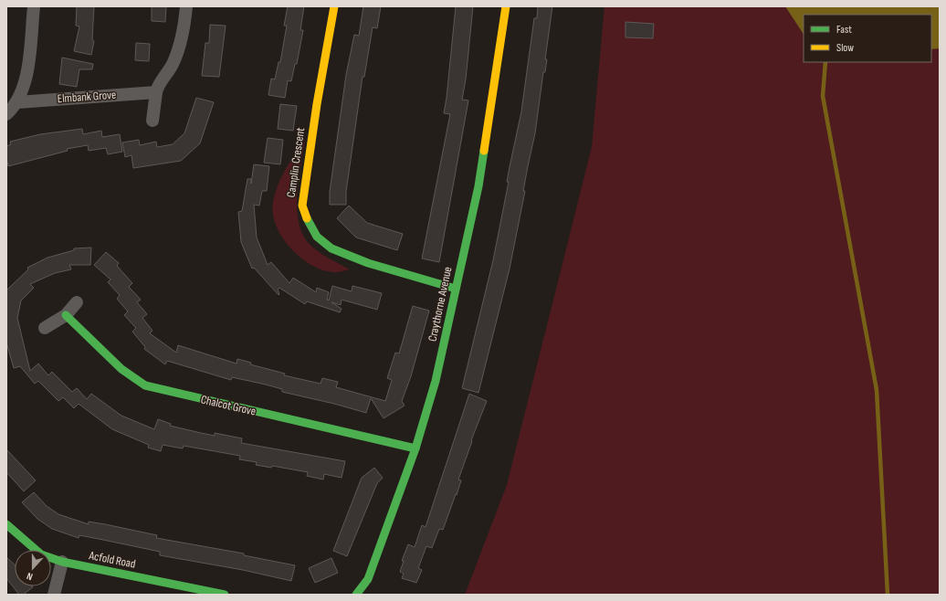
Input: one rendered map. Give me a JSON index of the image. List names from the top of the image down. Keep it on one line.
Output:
{"streets":{"street":["Elmbank Grove","Camplin Crescent","Craythorne Avenue","Chalcot Grove","Acfold Road"]},"crossings":[["Camplin Crescent","Craythorne Avenue"],["Craythorne Avenue","Chalcot Grove"]],"legend":["Fast","Slow"],"north":"bottom"}
